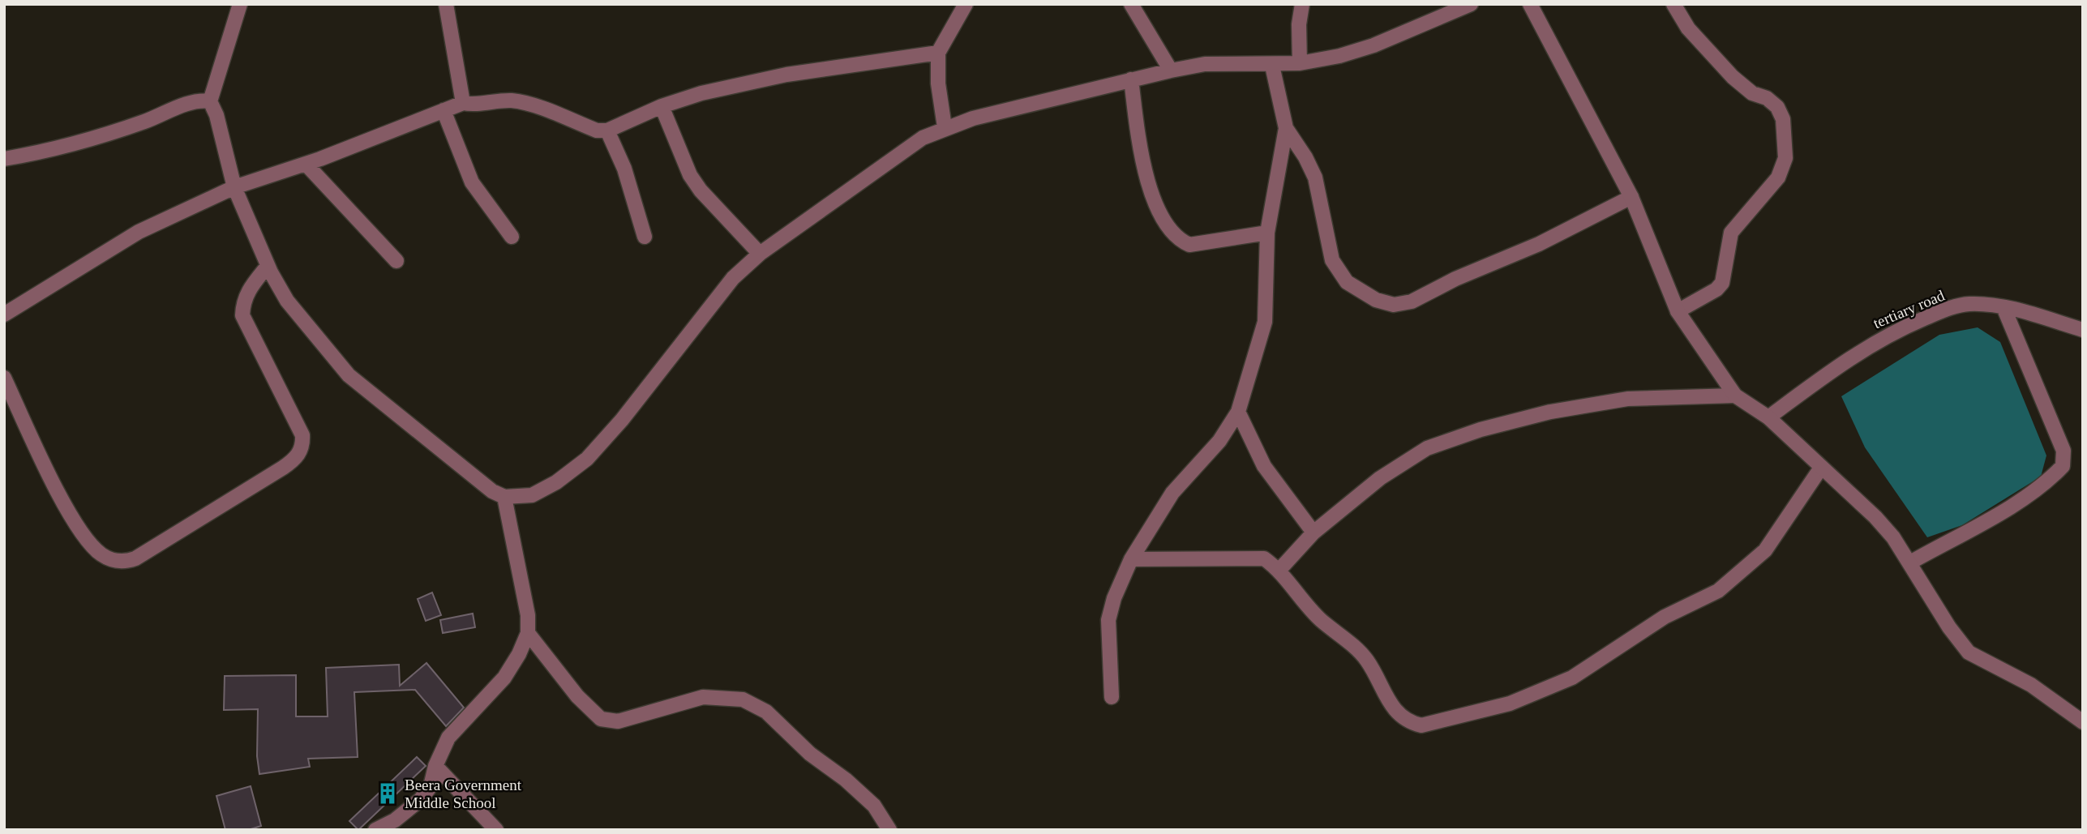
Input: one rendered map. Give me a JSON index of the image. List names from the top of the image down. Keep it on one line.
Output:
{"streets":{"street":["tertiary road"]},"places":{"building":["Beera Government Middle School"]}}
